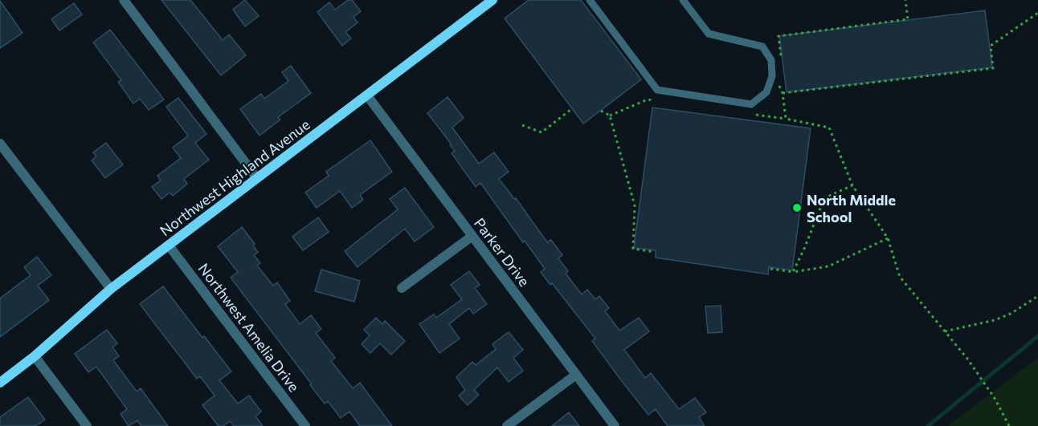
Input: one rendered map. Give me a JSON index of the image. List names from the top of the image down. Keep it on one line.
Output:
{"streets":{"main road":["Northwest Highland Avenue"],"street":["Parker Drive","Northwest Amelia Drive"]},"crossings":[["Northwest Highland Avenue","Parker Drive"],["Northwest Highland Avenue","Northwest Amelia Drive"]],"places":["North Middle School"]}
